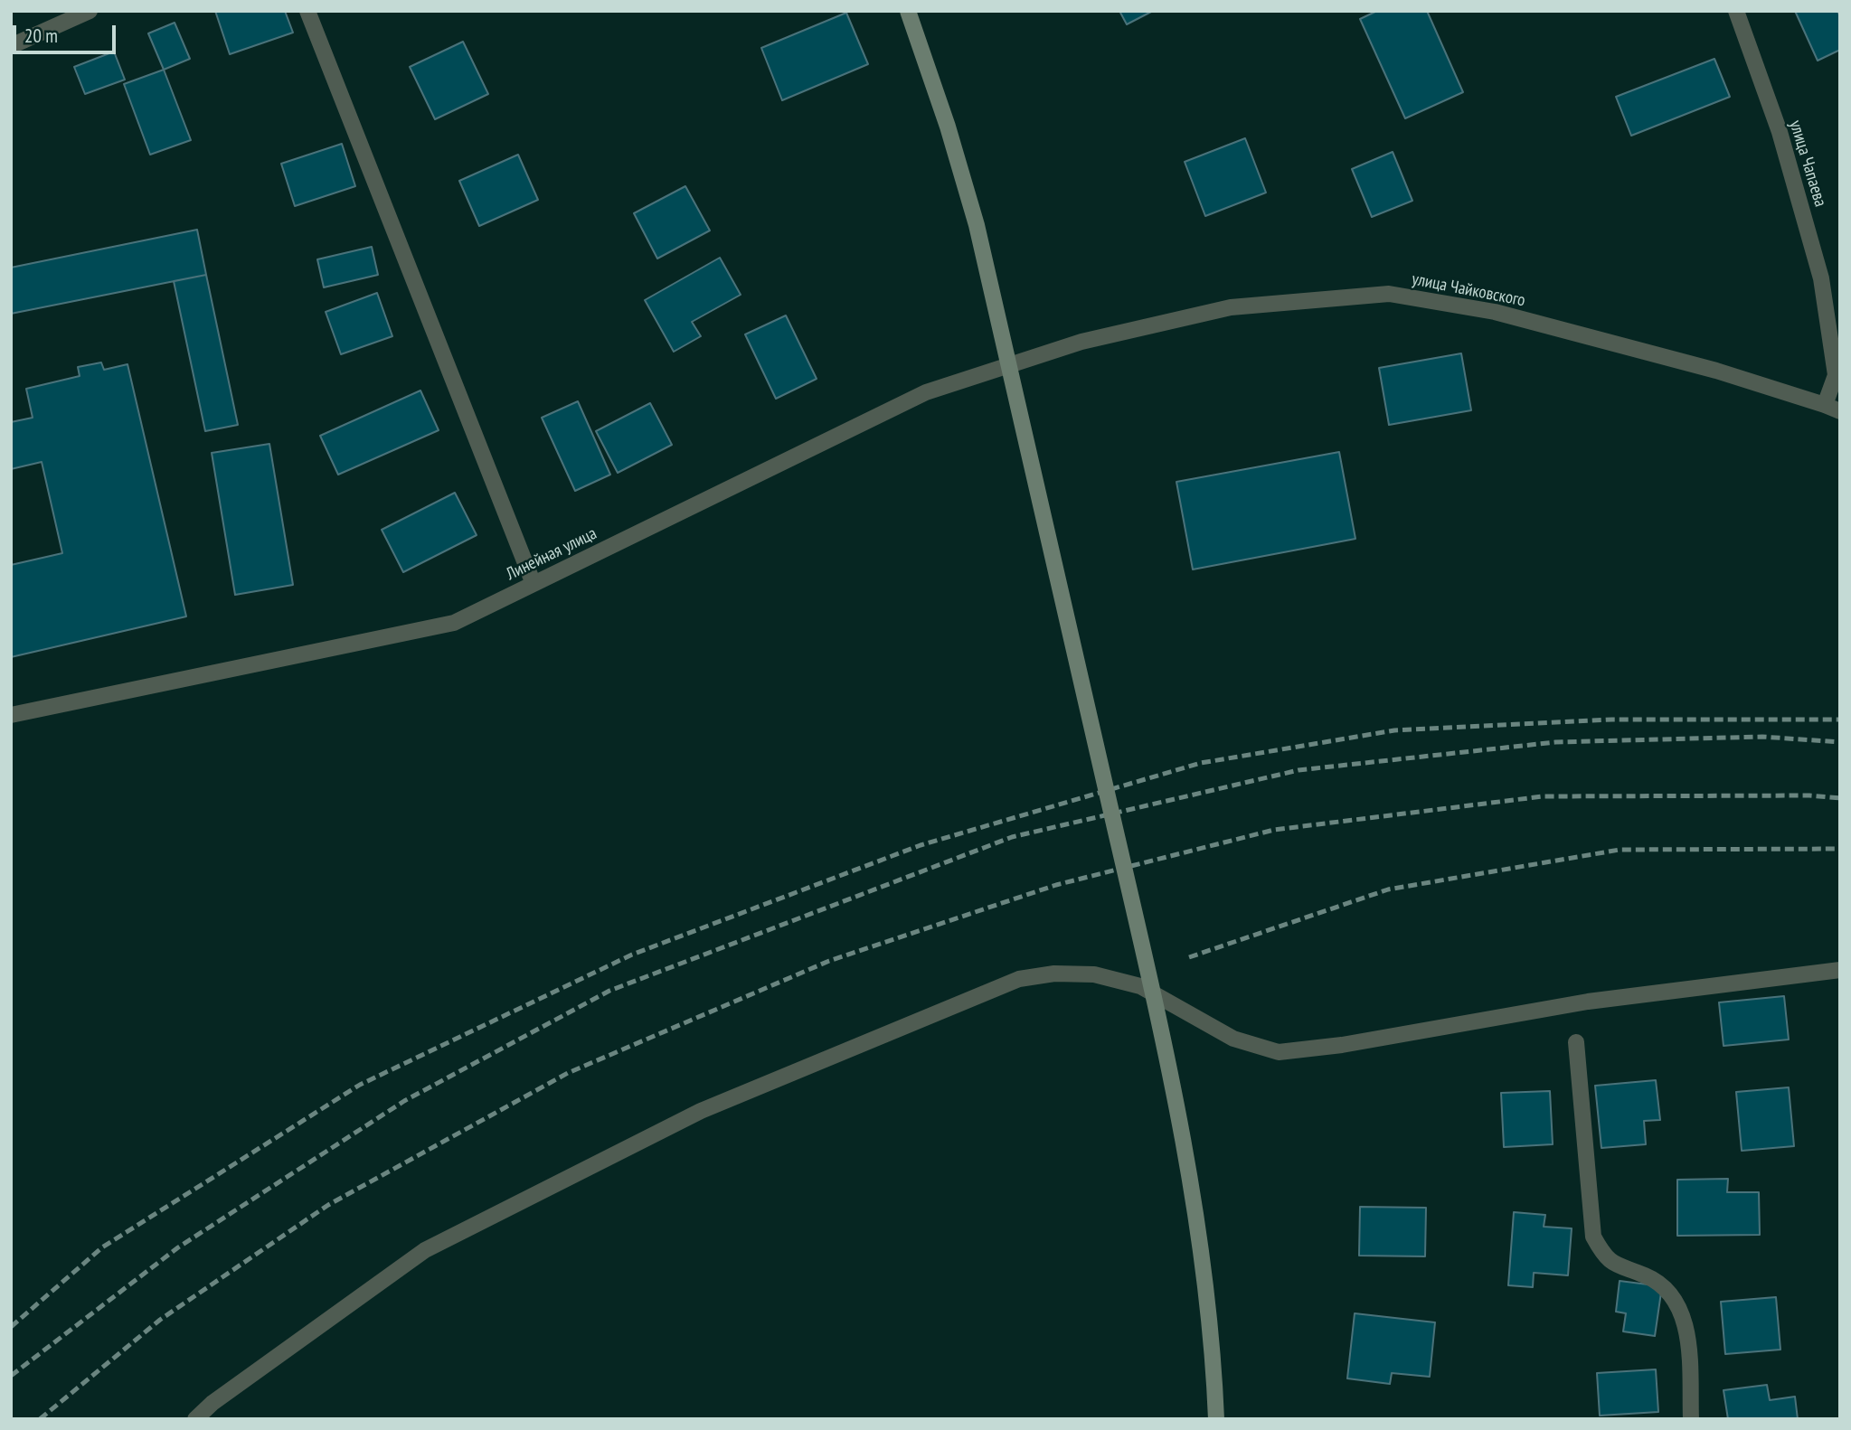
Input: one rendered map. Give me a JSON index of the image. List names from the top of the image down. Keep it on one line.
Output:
{"streets":{"street":["улица Чапаева","улица Чайковского","Линейная улица"]},"crossings":[["улица Чапаева","улица Чайковского"],["улица Чайковского","Линейная улица"]],"scale_bar":"20 m"}
